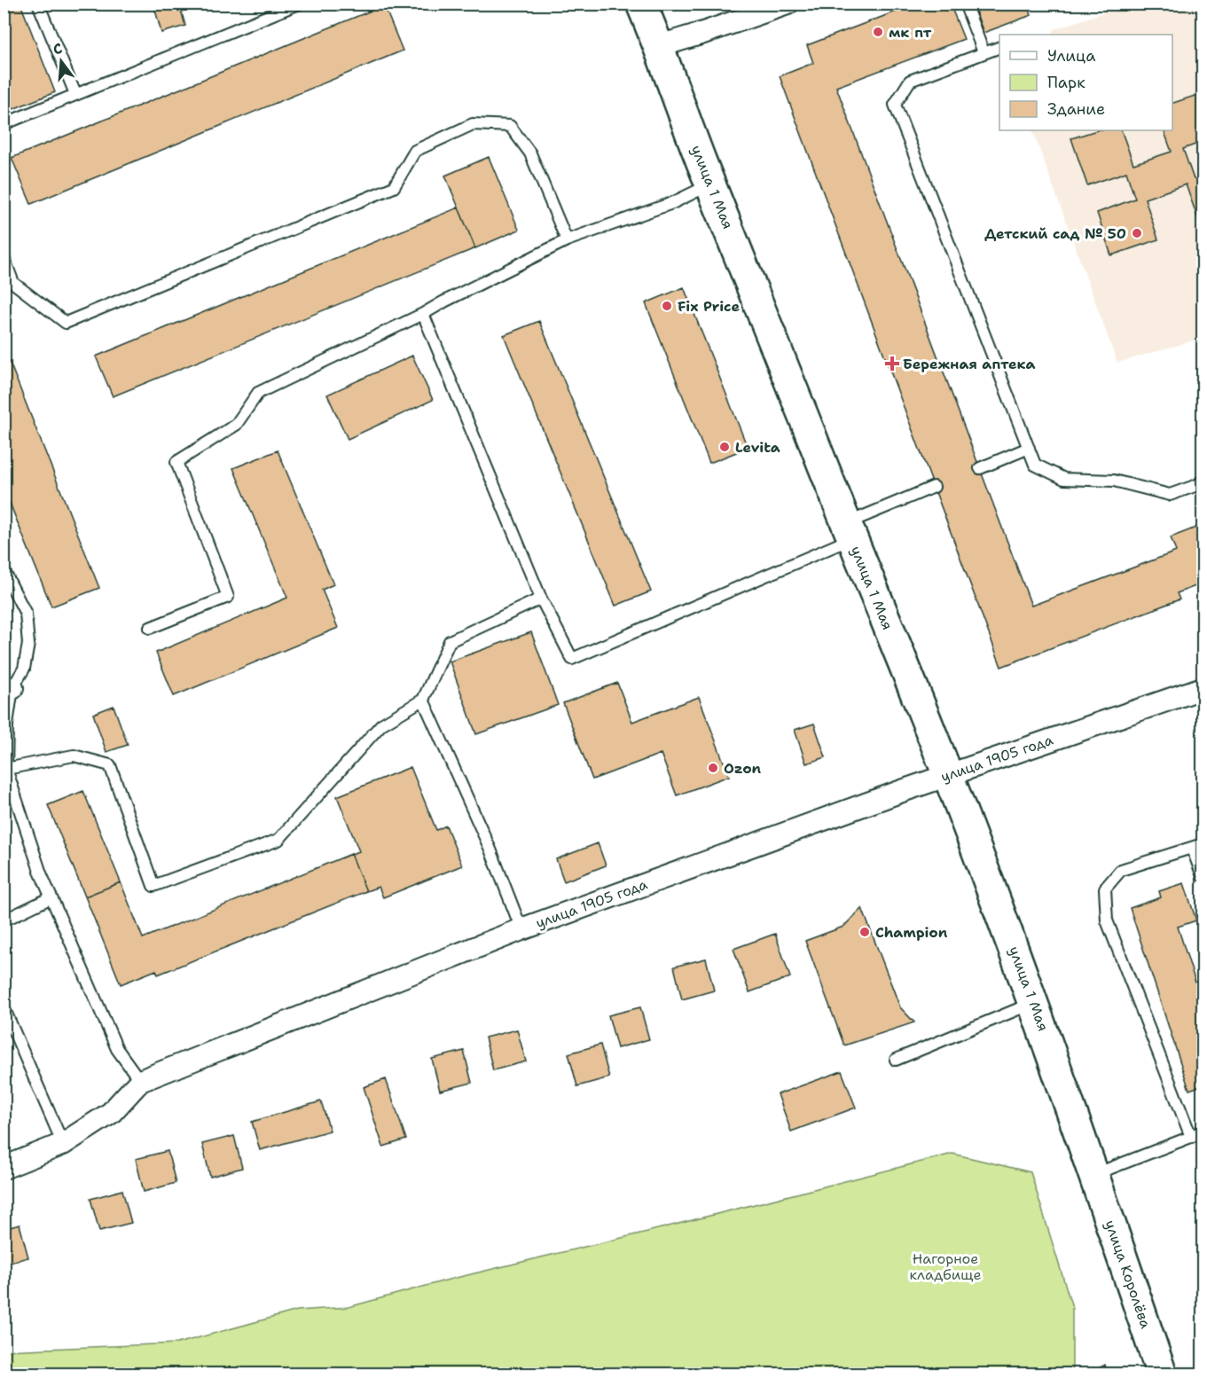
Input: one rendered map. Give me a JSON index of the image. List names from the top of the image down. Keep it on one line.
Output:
{"streets":{"main road":["улица 1 Мая","улица Королёва"],"street":["улица 1905 года"]},"crossings":[["улица 1 Мая","улица 1905 года"],["улица 1 Мая","улица Королёва"]],"parks":["Нагорное кладбище"],"places":{"other":["мк пт","Детский сад № 50","Fix Price","Levita","Ozon","Champion"],"health":["Бережная аптека"]},"legend":["Улица","Парк","Здание"],"north":"top"}
